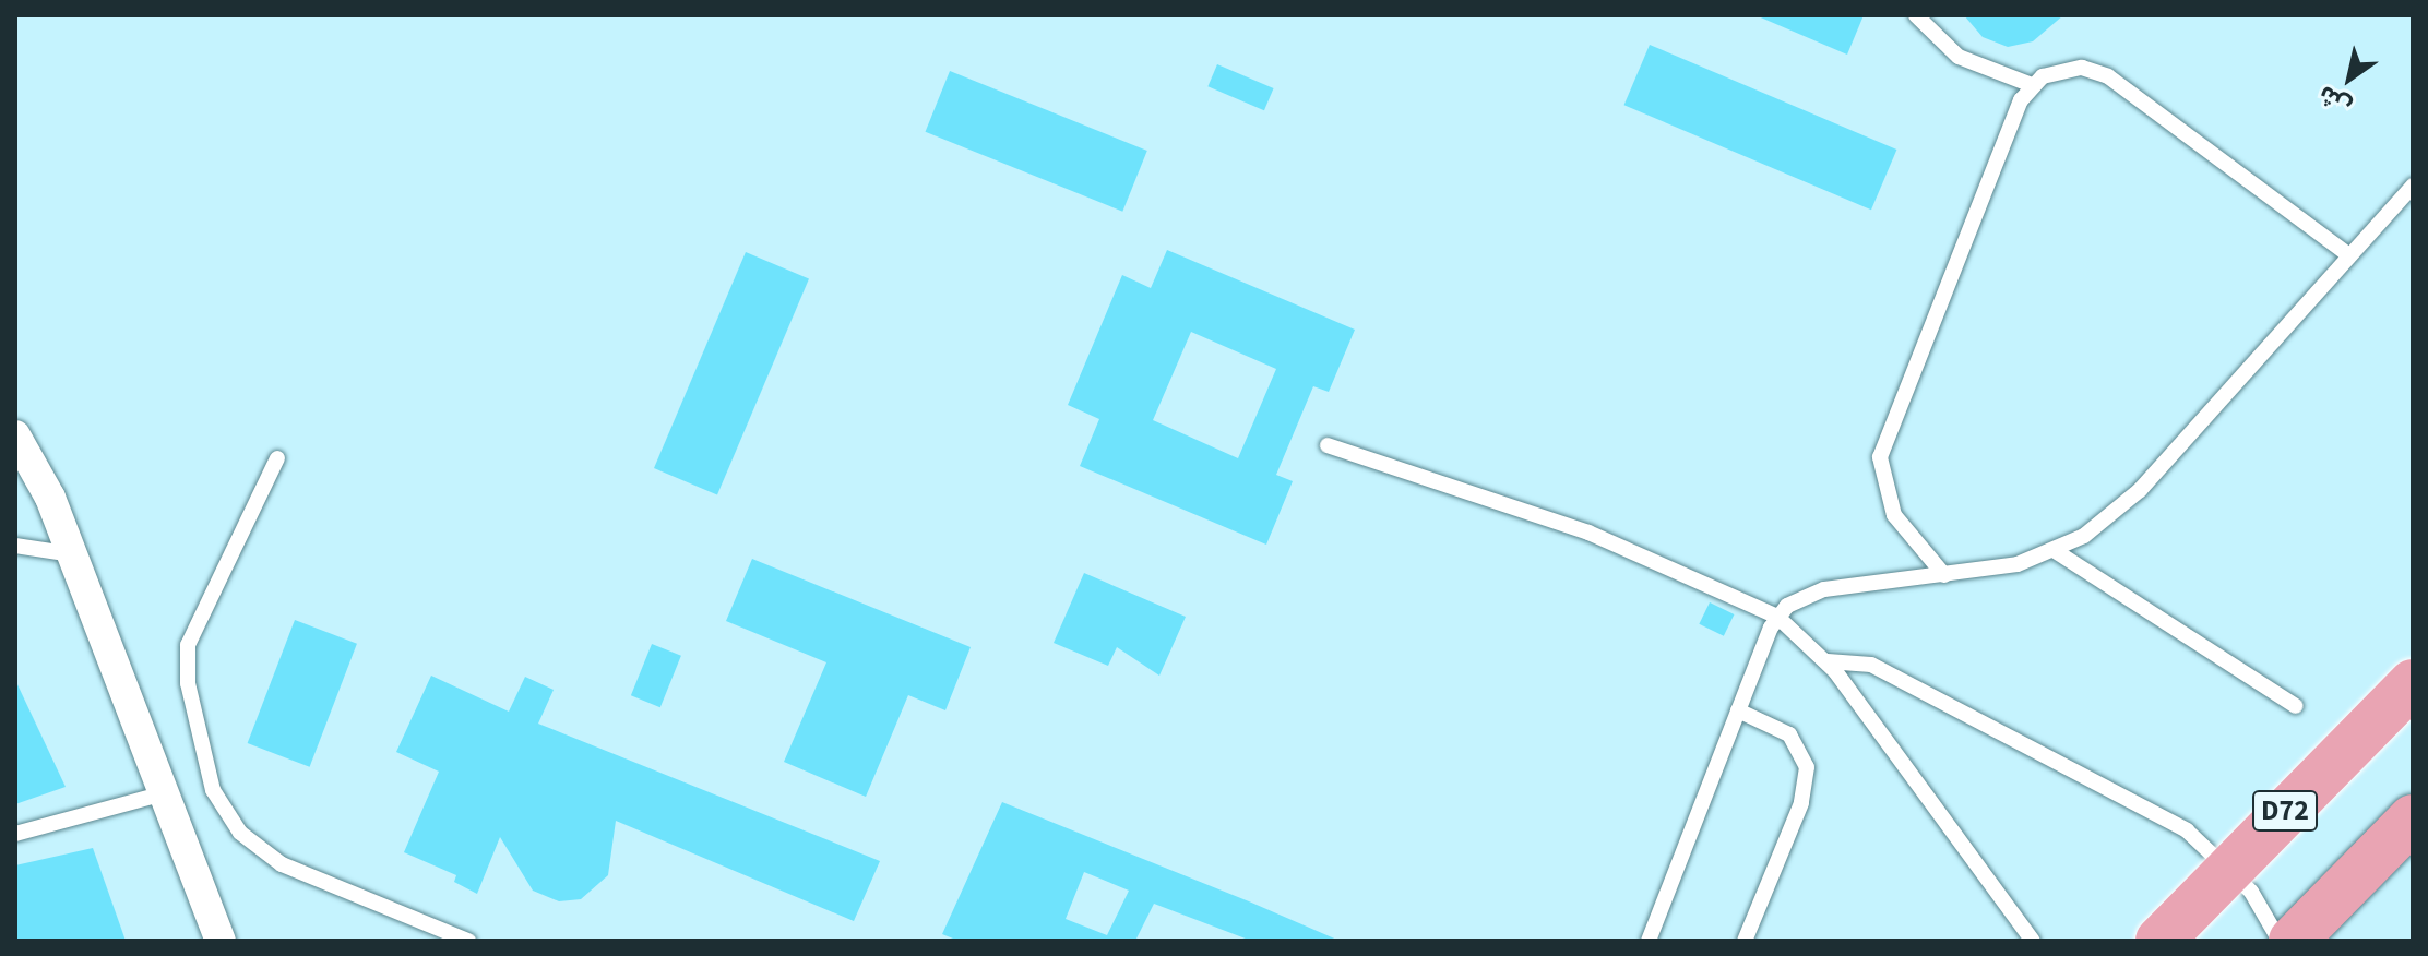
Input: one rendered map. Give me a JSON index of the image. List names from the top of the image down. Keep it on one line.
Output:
{"streets":{"main road":["D72"]},"north":"bottom left"}
